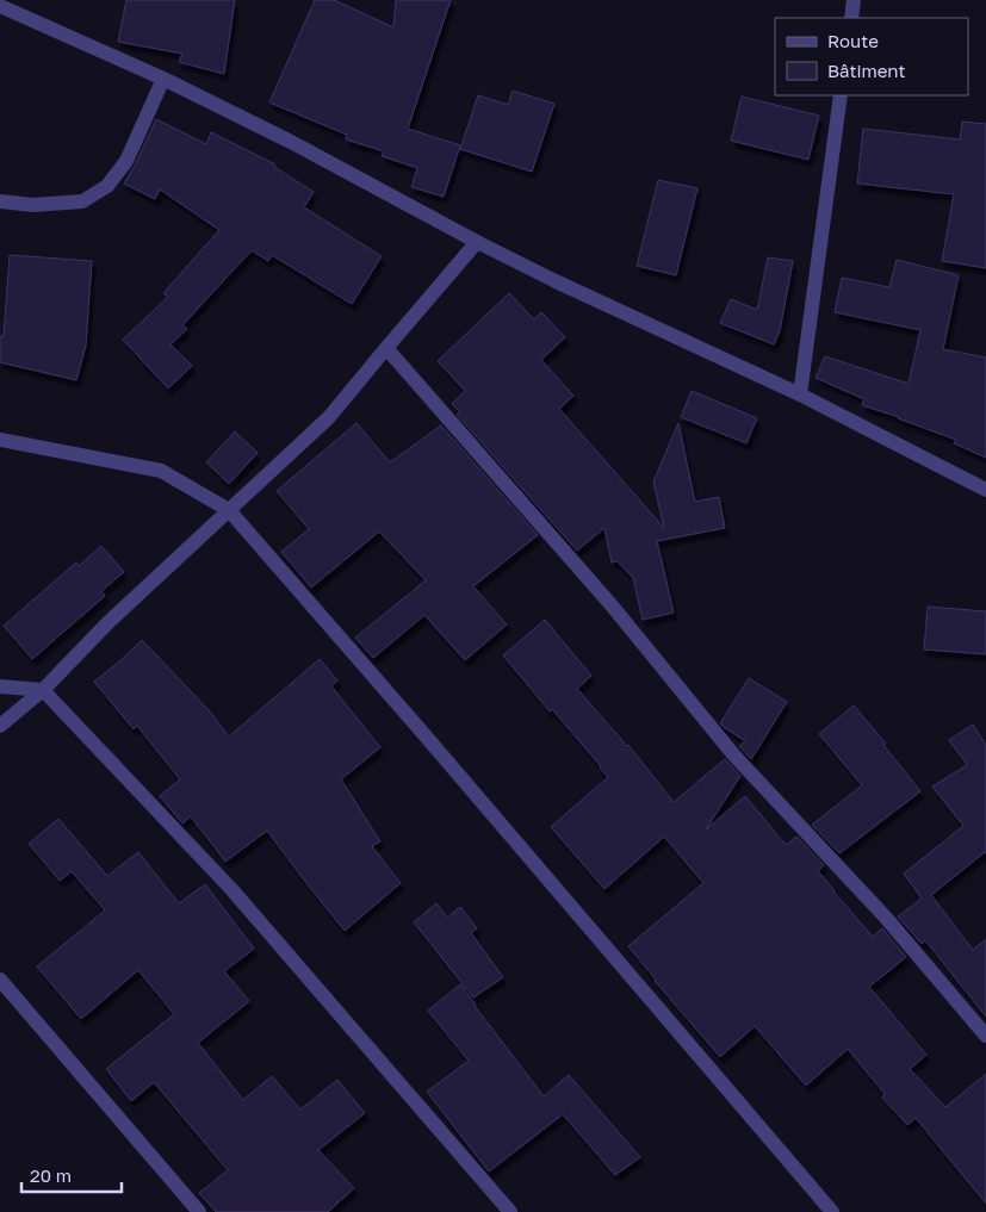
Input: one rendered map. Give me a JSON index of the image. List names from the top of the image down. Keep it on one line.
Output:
{"legend":["Route","Bâtiment"],"scale_bar":"20 m"}
